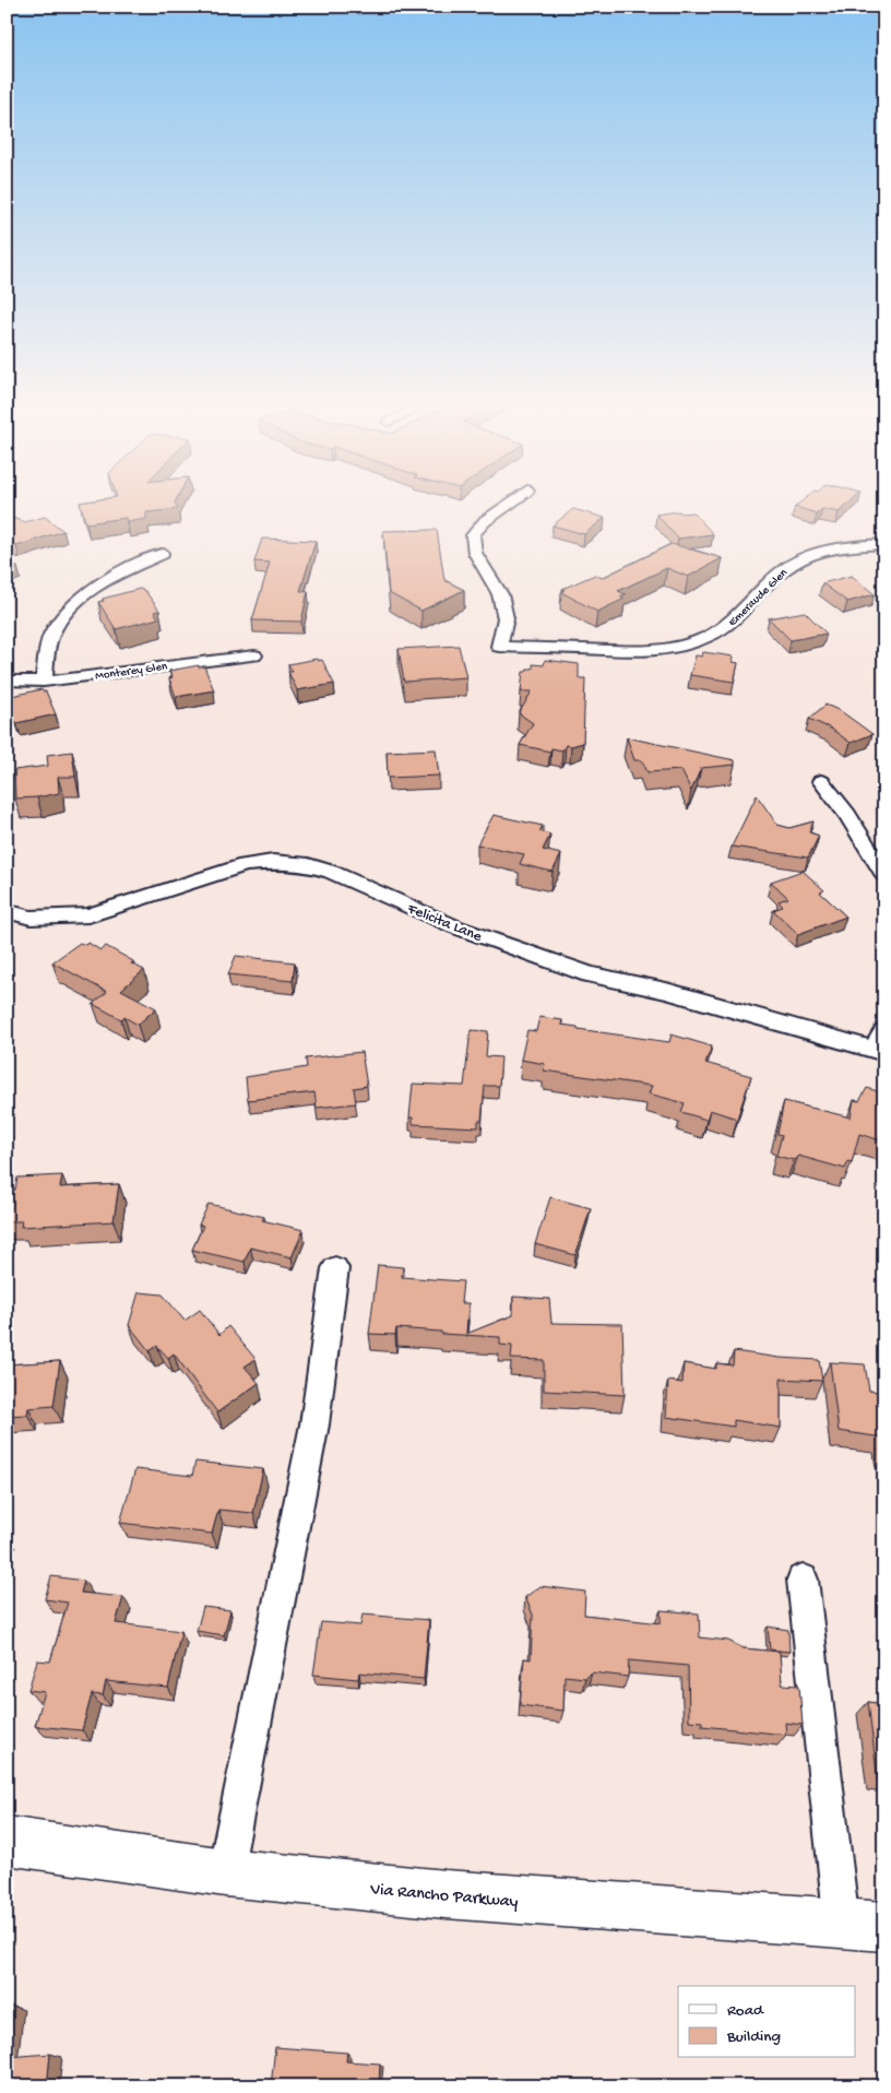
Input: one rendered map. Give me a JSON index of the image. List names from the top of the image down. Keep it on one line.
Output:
{"streets":{"main road":["Via Rancho Parkway"],"street":["Emeraude Glen","Monterey Glen","Felicita Lane"]},"legend":["Road","Building"]}
